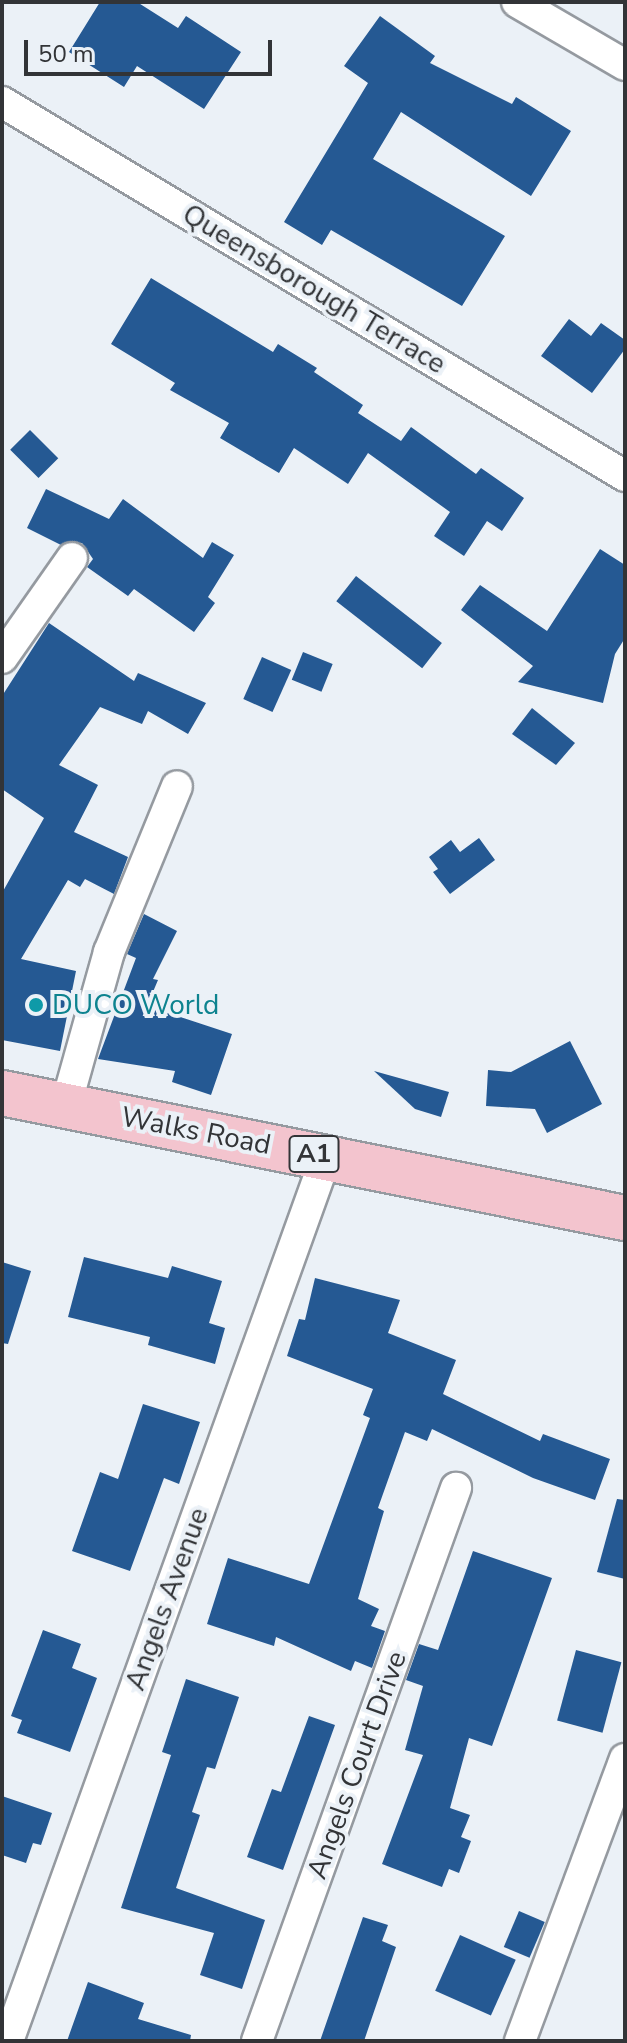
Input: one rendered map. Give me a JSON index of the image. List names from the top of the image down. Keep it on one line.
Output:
{"streets":{"main road":["Walks Road","A1"],"street":["Queensborough Terrace","Angels Avenue","Angels Court Drive"]},"crossings":[["Walks Road","Angels Avenue"]],"places":["DUCO World"],"scale_bar":"50 m"}
